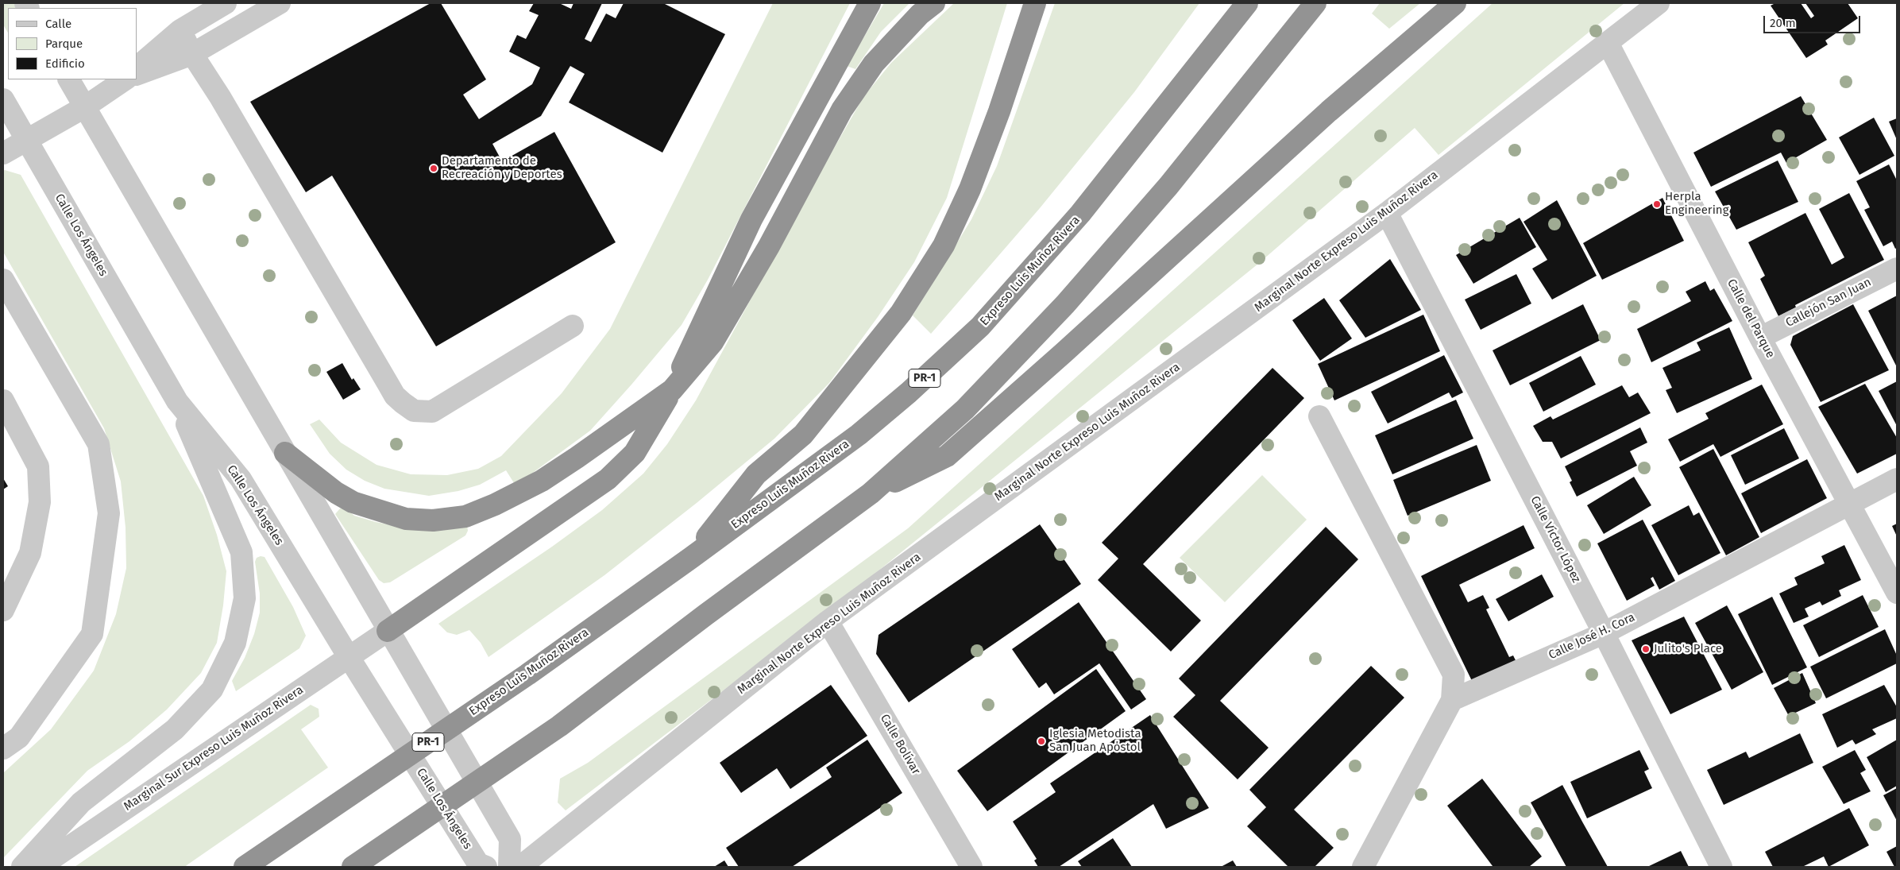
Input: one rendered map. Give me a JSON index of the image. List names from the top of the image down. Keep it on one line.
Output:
{"streets":{"highway":["Expreso Luis Muñoz Rivera","PR-1"],"street":["Calle Los Ángeles","Marginal Norte Expreso Luis Muñoz Rivera","Callejón San Juan","Calle del Parque","Calle Víctor López","Calle José H. Cora","Calle Bolívar","Marginal Sur Expreso Luis Muñoz Rivera"]},"crossings":[["Calle Los Ángeles","Marginal Sur Expreso Luis Muñoz Rivera"],["Marginal Norte Expreso Luis Muñoz Rivera","Calle del Parque"],["Marginal Norte Expreso Luis Muñoz Rivera","Calle Víctor López"],["Marginal Norte Expreso Luis Muñoz Rivera","Calle Bolívar"],["Callejón San Juan","Calle del Parque"],["Calle del Parque","Calle José H. Cora"],["Calle Víctor López","Calle José H. Cora"]],"places":["Departamento de Recreación y Deportes","Herpla Engineering","Julito's Place","Iglesia Metodista San Juan Apόstol"],"legend":["Calle","Parque","Edificio"],"scale_bar":"20 m"}
